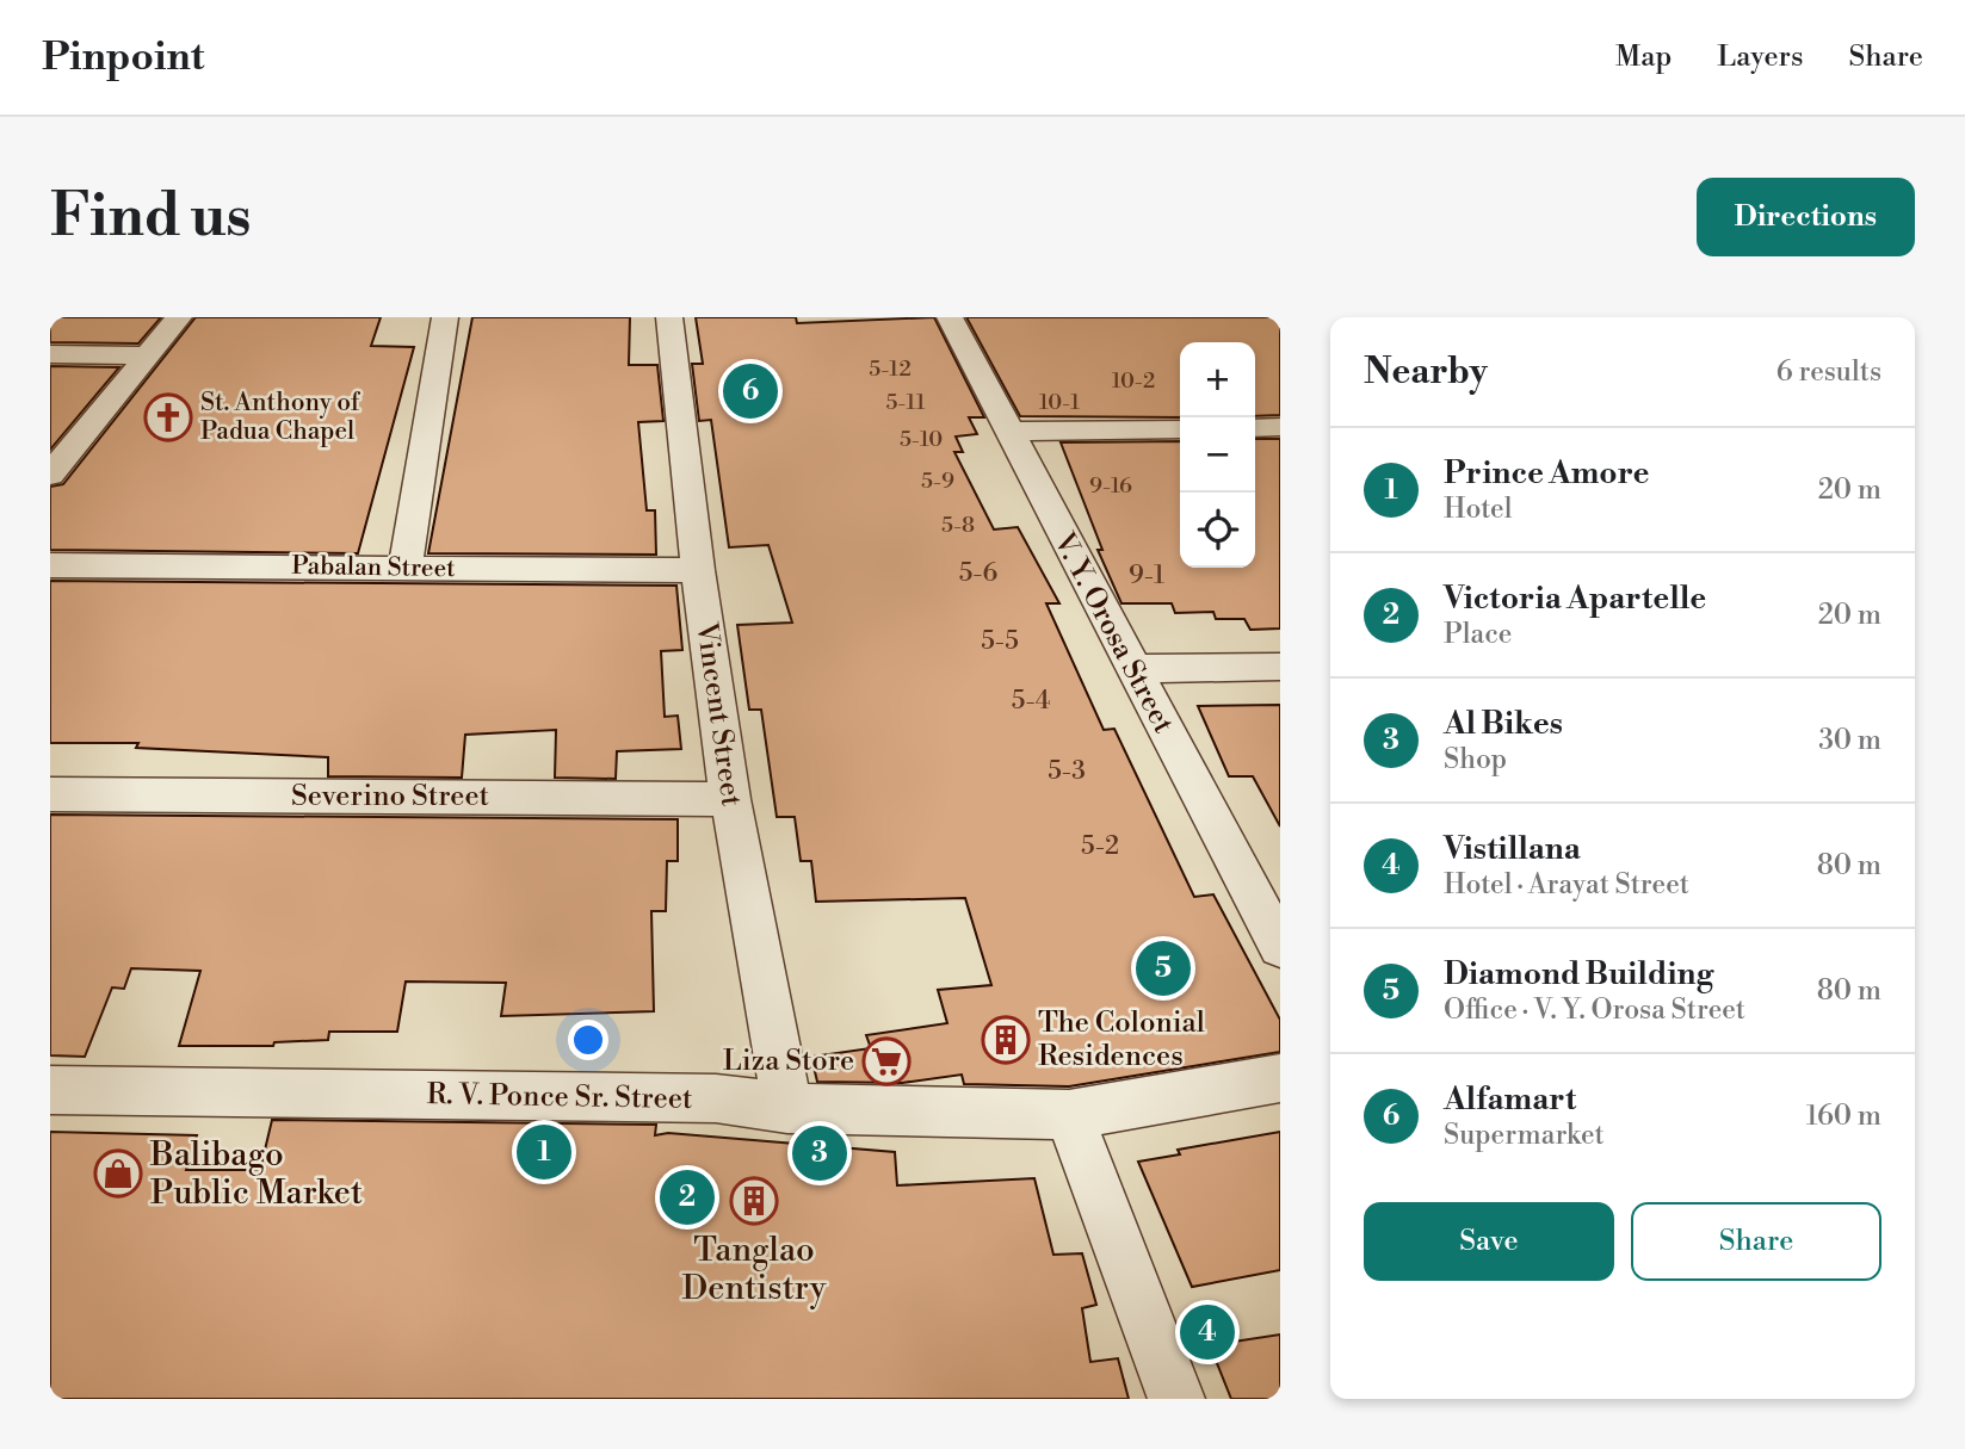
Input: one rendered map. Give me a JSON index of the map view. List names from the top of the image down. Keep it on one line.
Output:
{"streets":{"street":["Pabalan Street","V. Y. Orosa Street","Vincent Street","Severino Street","R. V. Ponce Sr. Street"]},"crossings":[["Pabalan Street","Vincent Street"],["Vincent Street","Severino Street"],["Vincent Street","R. V. Ponce Sr. Street"]],"places":{"church":["St. Anthony of Padua Chapel"],"building":["The Colonial Residences","Tanglao Dentistry"],"supermarket":["Liza Store"],"shop":["Balibago Public Market"]},"house_numbers":["5-12","10-2","5-11","10-1","5-10","5-9","9-16","5-8","5-6","9-1","5-5","5-4","5-3","5-2"],"page":{"header":"Pinpoint","nav":["Map","Layers","Share"],"buttons":["Directions",["Save","Share"]],"title":"Find us","heading":["Nearby","6 results"],"map_buttons":["+","−"],"pins":["6","5","1","3","2","4"],"list":[{"mark":"1","name":"Prince Amore","note":"Hotel","value":"20 m"},{"mark":"2","name":"Victoria Apartelle","note":"Place","value":"20 m"},{"mark":"3","name":"Al Bikes","note":"Shop","value":"30 m"},{"mark":"4","name":"Vistillana","note":"Hotel · Arayat Street","value":"80 m"},{"mark":"5","name":"Diamond Building","note":"Office · V. Y. Orosa Street","value":"80 m"},{"mark":"6","name":"Alfamart","note":"Supermarket","value":"160 m"}]}}
